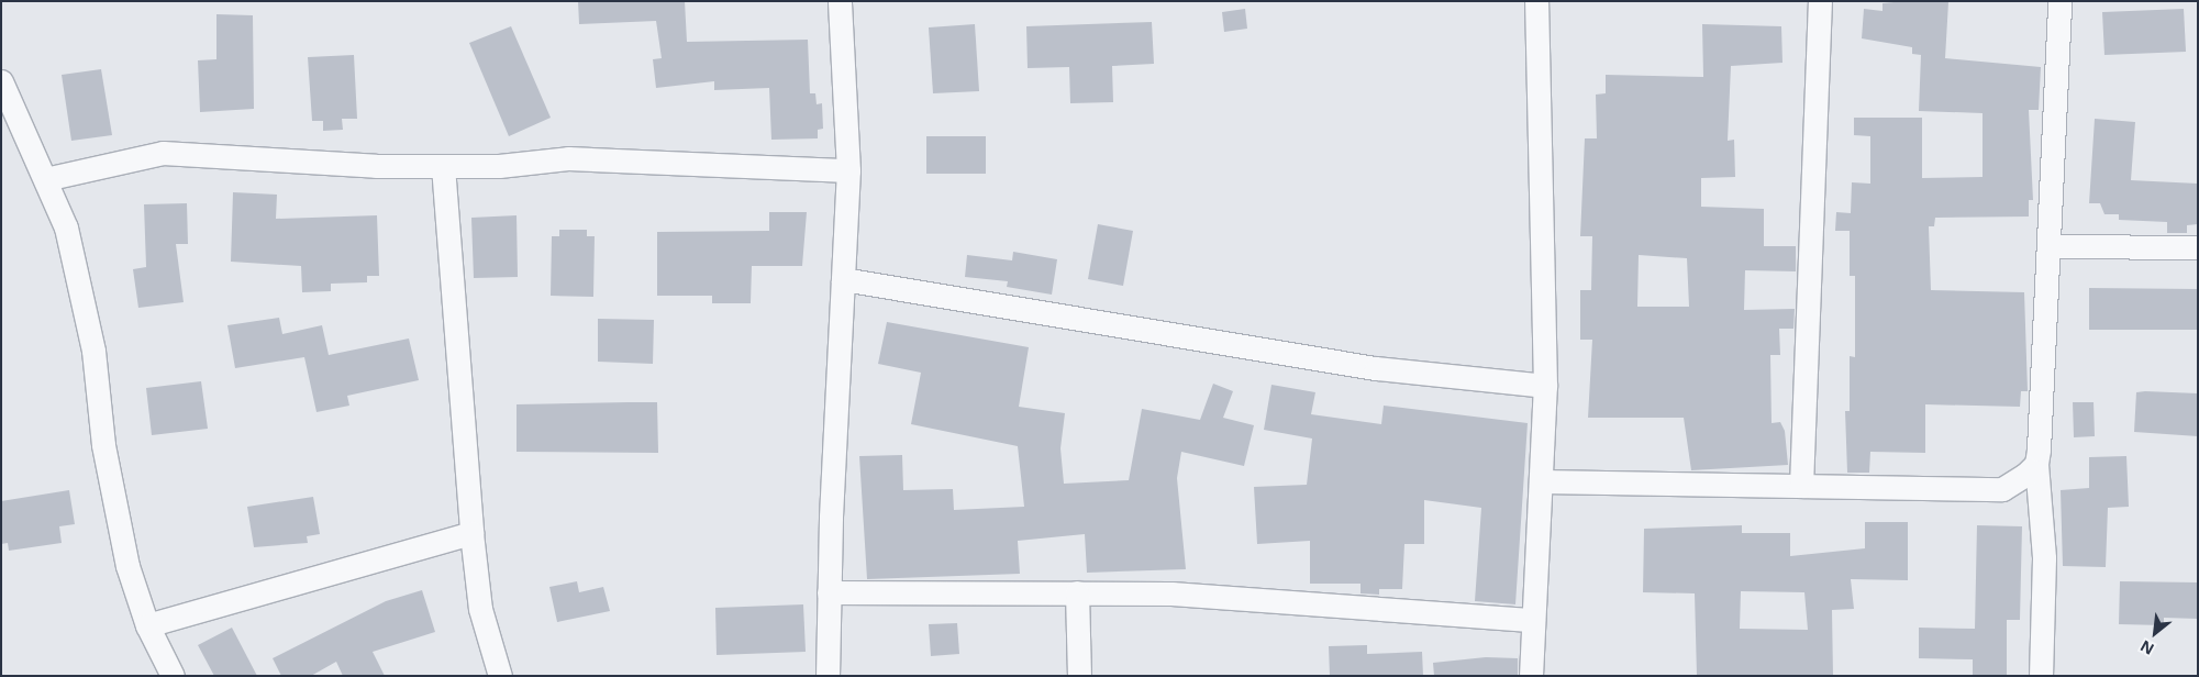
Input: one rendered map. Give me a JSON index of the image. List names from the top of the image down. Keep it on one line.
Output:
{"north":"bottom left"}
